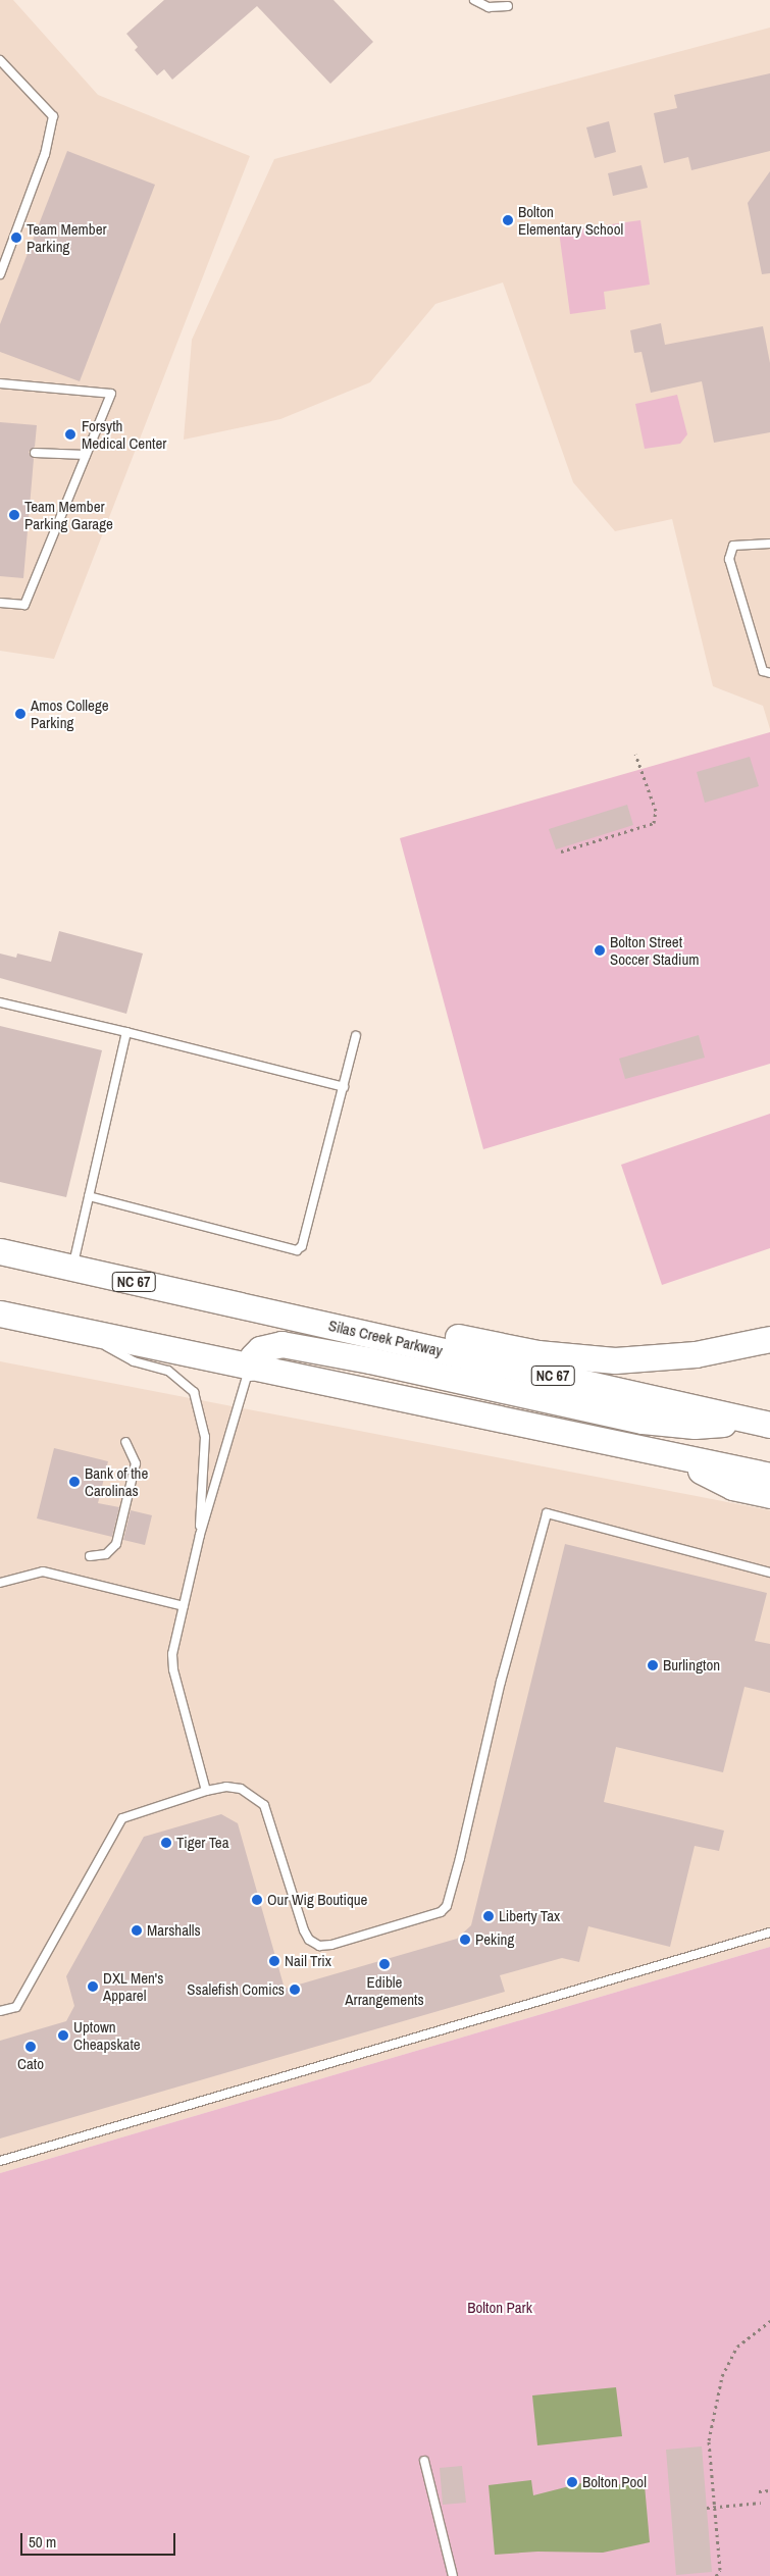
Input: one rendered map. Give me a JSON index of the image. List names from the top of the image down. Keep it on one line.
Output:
{"streets":{"main road":["NC 67","Silas Creek Parkway"]},"parks":["Bolton Park"],"places":["Bolton Elementary School","Team Member Parking","Forsyth Medical Center","Team Member Parking Garage","Amos College Parking","Bolton Street Soccer Stadium","Bank of the Carolinas","Burlington","Tiger Tea","Our Wig Boutique","Liberty Tax","Marshalls","Peking","Nail Trix","Edible Arrangements","DXL Men's Apparel","Ssalefish Comics","Uptown Cheapskate","Cato","Bolton Pool"],"scale_bar":"50 m"}
